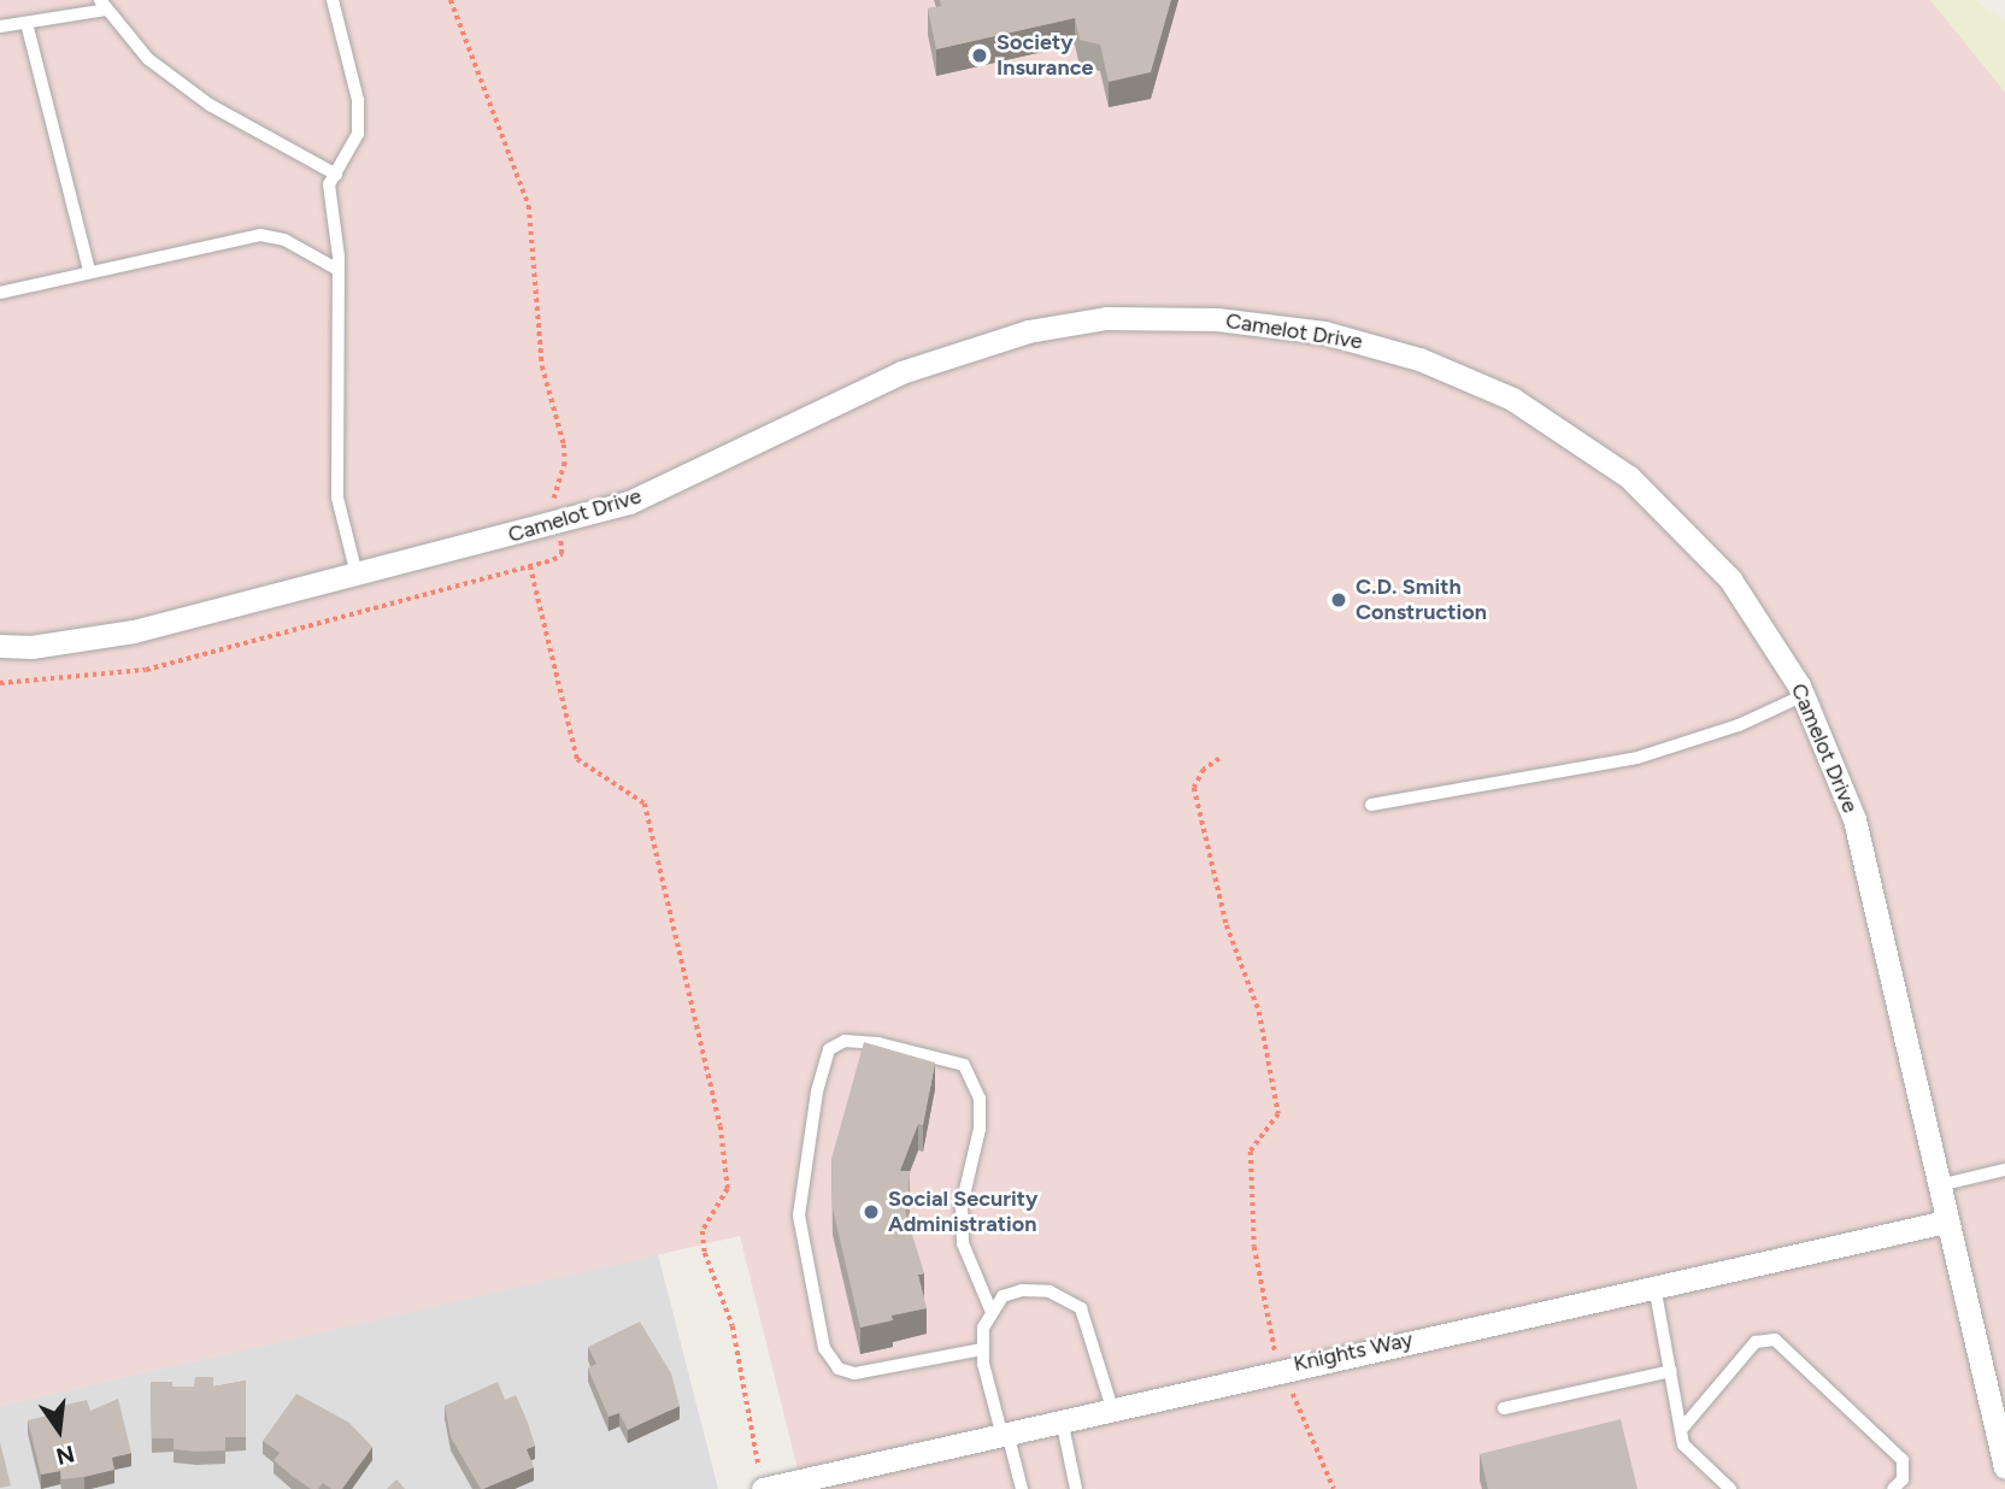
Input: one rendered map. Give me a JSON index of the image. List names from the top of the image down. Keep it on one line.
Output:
{"streets":{"street":["Camelot Drive","Knights Way"]},"crossings":[["Camelot Drive","Knights Way"]],"places":["Society Insurance","C.D. Smith Construction","Social Security Administration"],"north":"bottom"}
